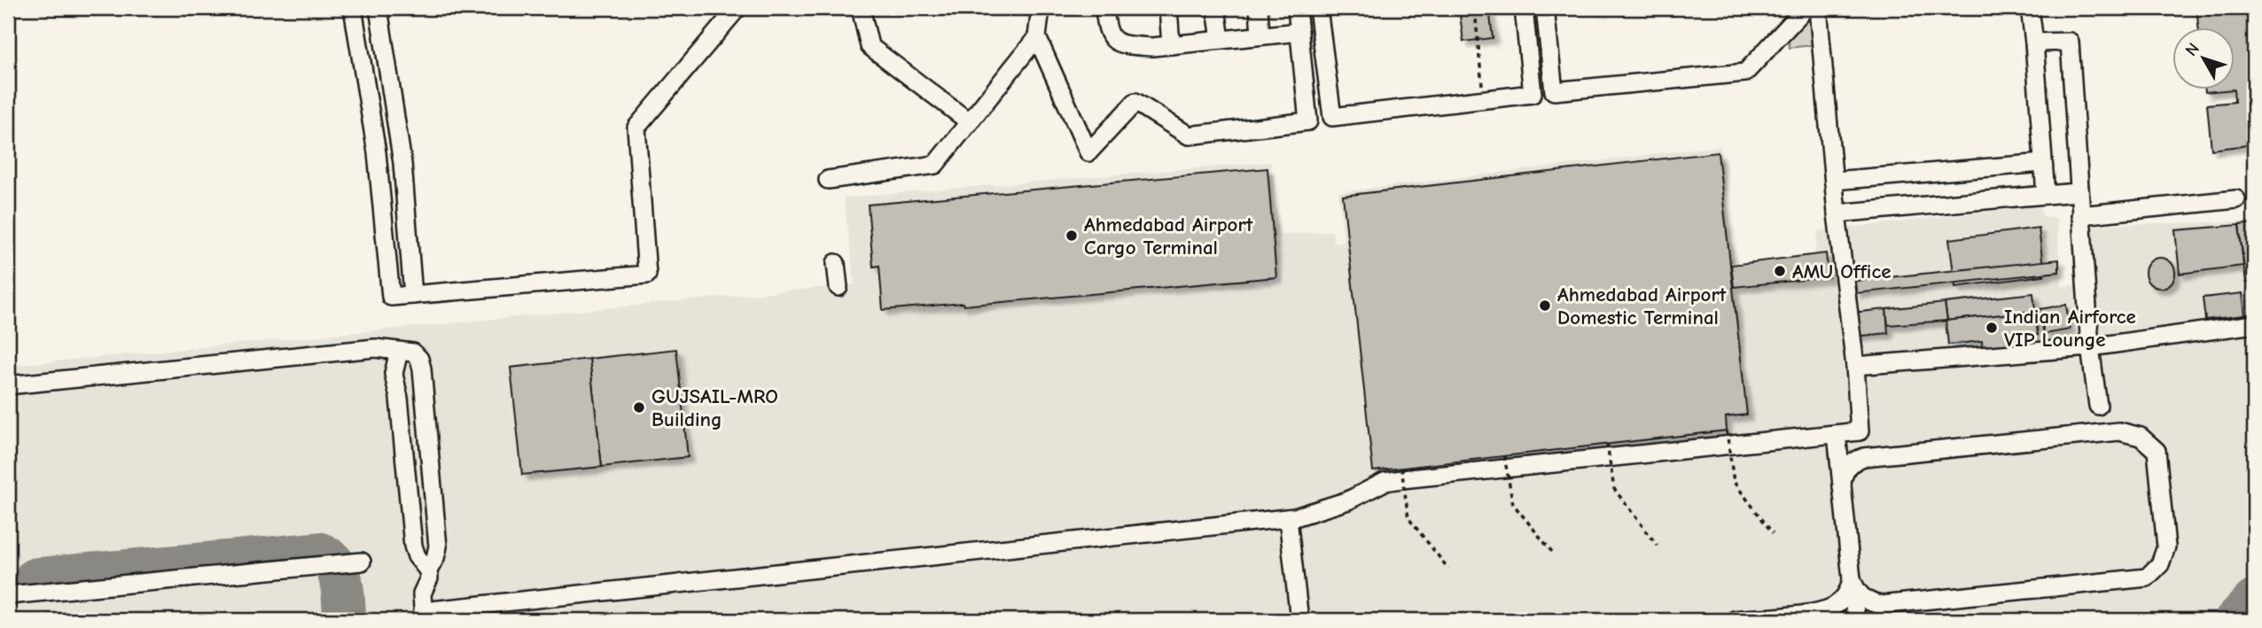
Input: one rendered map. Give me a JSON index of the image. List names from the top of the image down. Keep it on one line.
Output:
{"places":["Ahmedabad Airport Cargo Terminal","AMU Office","Ahmedabad Airport Domestic Terminal","Indian Airforce VIP Lounge","GUJSAIL-MRO Building"],"north":"top left"}
